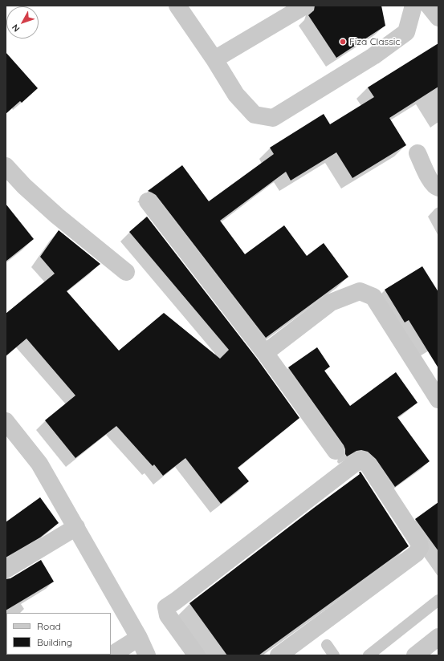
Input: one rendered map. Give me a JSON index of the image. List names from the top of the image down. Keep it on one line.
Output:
{"places":["Fiza Classic"],"legend":["Road","Building"],"north":"bottom left"}
